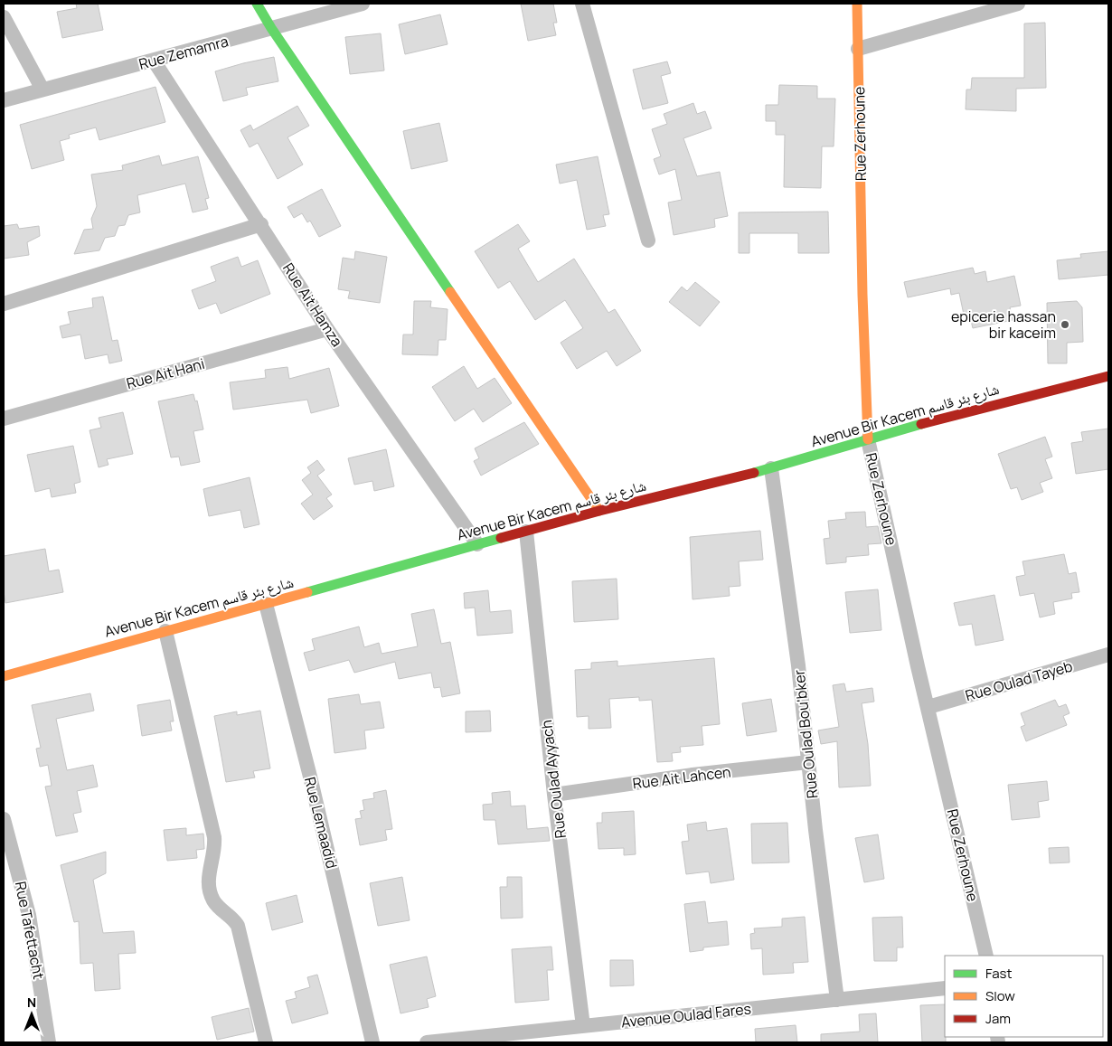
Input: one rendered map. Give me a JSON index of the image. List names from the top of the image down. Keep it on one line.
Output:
{"streets":{"street":["Rue Zemamra","Rue Zerhoune","Rue Ait Hamza","Rue Ait Hani","Avenue Bir Kacem شارع بئر قاسم","Rue Oulad Tayeb","Rue Oulad Bou'bker","Rue Ait Lahcen","Rue Oulad Ayyach","Rue Lemaadid","Rue Tafettacht","Avenue Oulad Fares"]},"crossings":[["Rue Zemamra","Rue Ait Hamza"],["Rue Zerhoune","Avenue Bir Kacem شارع بئر قاسم"],["Rue Zerhoune","Rue Oulad Tayeb"],["Rue Ait Hamza","Rue Ait Hani"],["Rue Ait Hamza","Avenue Bir Kacem شارع بئر قاسم"],["Avenue Bir Kacem شارع بئر قاسم","Rue Oulad Bou'bker"],["Avenue Bir Kacem شارع بئر قاسم","Rue Oulad Ayyach"],["Avenue Bir Kacem شارع بئر قاسم","Rue Lemaadid"],["Rue Oulad Bou'bker","Rue Ait Lahcen"],["Rue Oulad Bou'bker","Avenue Oulad Fares"],["Rue Ait Lahcen","Rue Oulad Ayyach"],["Rue Oulad Ayyach","Avenue Oulad Fares"]],"places":["epicerie hassan bir kaceim"],"legend":["Fast","Slow","Jam"],"north":"top"}
